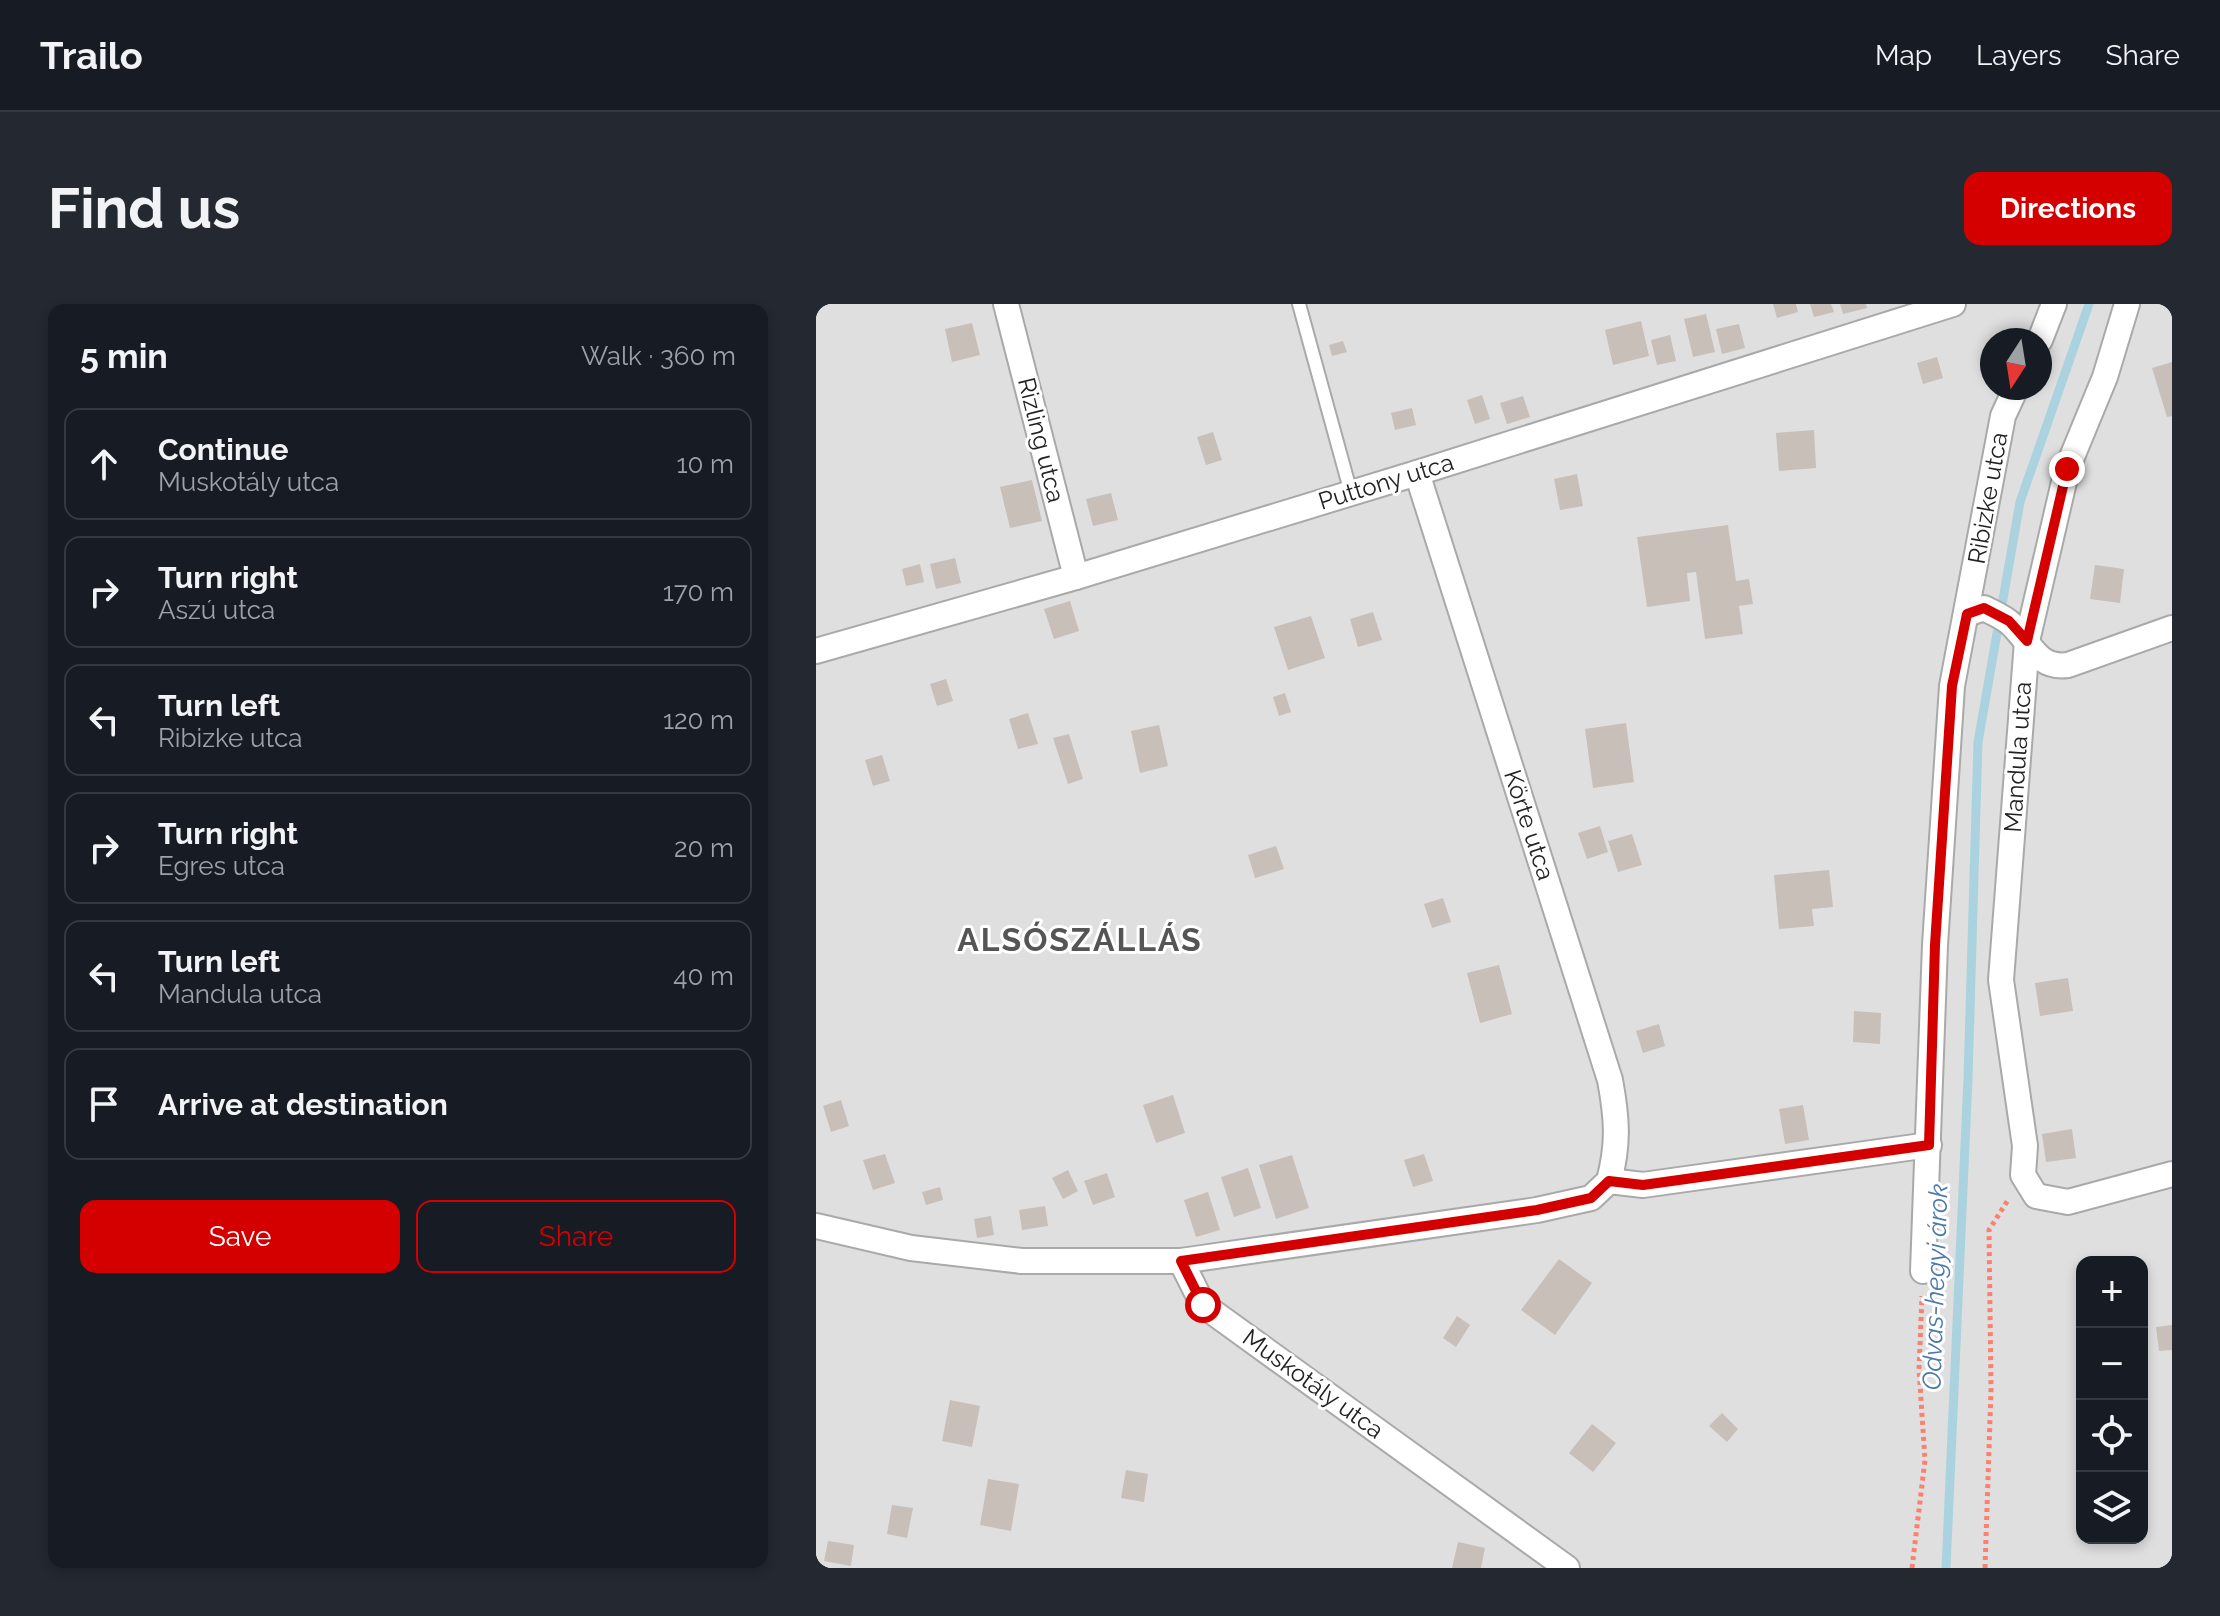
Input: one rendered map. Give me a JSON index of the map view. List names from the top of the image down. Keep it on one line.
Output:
{"streets":{"street":["Rizling utca","Puttony utca","Ribizke utca","Mandula utca","Körte utca","Muskotály utca"]},"crossings":[["Rizling utca","Puttony utca"],["Puttony utca","Körte utca"]],"districts":["ALSÓSZÁLLÁS"],"water":["Odvas-hegyi árok"],"north":"bottom","page":{"header":"Trailo","nav":["Map","Layers","Share"],"buttons":["Directions",["Save","Share"]],"title":"Find us","heading":["5 min","Walk · 360 m"],"list":[["Continue","Muskotály utca","10 m"],["Turn right","Aszú utca","170 m"],["Turn left","Ribizke utca","120 m"],["Turn right","Egres utca","20 m"],["Turn left","Mandula utca","40 m"],"Arrive at destination"],"map_buttons":["+","−"]}}
